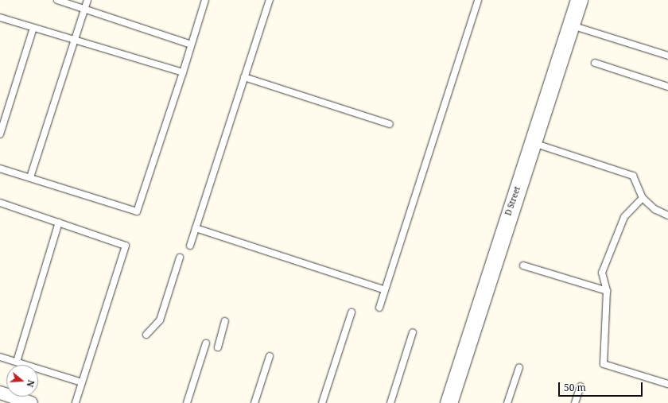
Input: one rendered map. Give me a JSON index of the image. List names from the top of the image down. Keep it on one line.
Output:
{"streets":{"street":["D Street"]},"scale_bar":"50 m","north":"right"}
